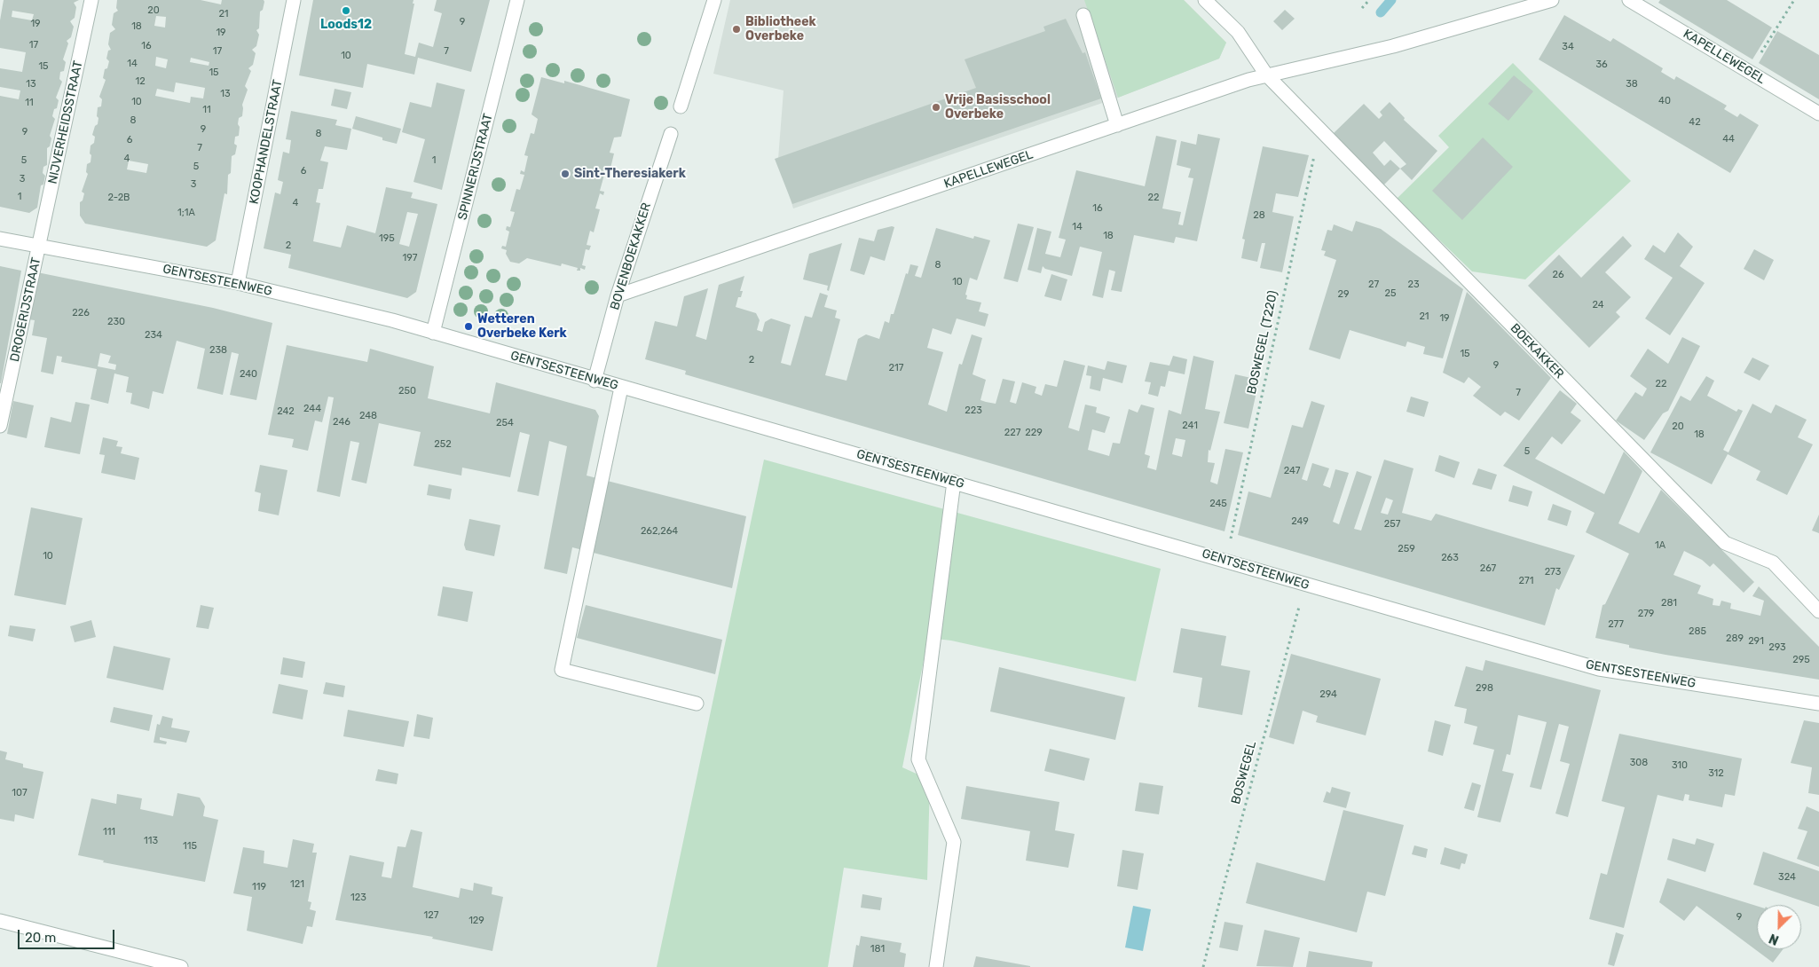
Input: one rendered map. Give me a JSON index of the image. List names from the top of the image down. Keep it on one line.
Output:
{"streets":{"street":["KAPELLEWEGEL","NIJVERHEIDSSTRAAT","KOOPHANDELSTRAAT","SPINNERIJSTRAAT","BOVENBOEKAKKER","GENTSESTEENWEG","DROGERIJSTRAAT","BOEKAKKER"],"path":["BOSWEGEL (T220)","BOSWEGEL"]},"crossings":[["KAPELLEWEGEL","BOVENBOEKAKKER"],["KAPELLEWEGEL","BOEKAKKER"],["NIJVERHEIDSSTRAAT","GENTSESTEENWEG"],["NIJVERHEIDSSTRAAT","DROGERIJSTRAAT"],["KOOPHANDELSTRAAT","GENTSESTEENWEG"],["SPINNERIJSTRAAT","GENTSESTEENWEG"],["BOVENBOEKAKKER","GENTSESTEENWEG"],["GENTSESTEENWEG","DROGERIJSTRAAT"],["GENTSESTEENWEG","BOSWEGEL (T220)"],["GENTSESTEENWEG","BOSWEGEL"],["BOSWEGEL (T220)","BOEKAKKER"]],"places":["Loods12","Bibliotheek Overbeke","Vrije Basisschool Overbeke","Sint-Theresiakerk","Wetteren Overbeke Kerk"],"house_numbers":["20","21","9","19","18","19","17","16","34","17","7","10","14","36","15","15","12","13","38","13","40","10","11","11","8","42","9","9","8","44","6","7","4","5","1","5","6","3","3","1","2-2B","22","4","16","1;1A","28","14","18","195","2","197","8","26","10","27","23","25","29","24","226","21","19","230","234","238","15","2","9","217","240","22","250","7","244","223","242","248","246","254","241","20","227","229","18","252","5","247","245","249","257","262,264","1A","259","10","263","267","273","271","281","279","277","285","289","291","293","295","298","294","308","310","312","107","111","113","115","324","121","119","123","127","9","129","181"],"scale_bar":"20 m","north":"bottom left"}
